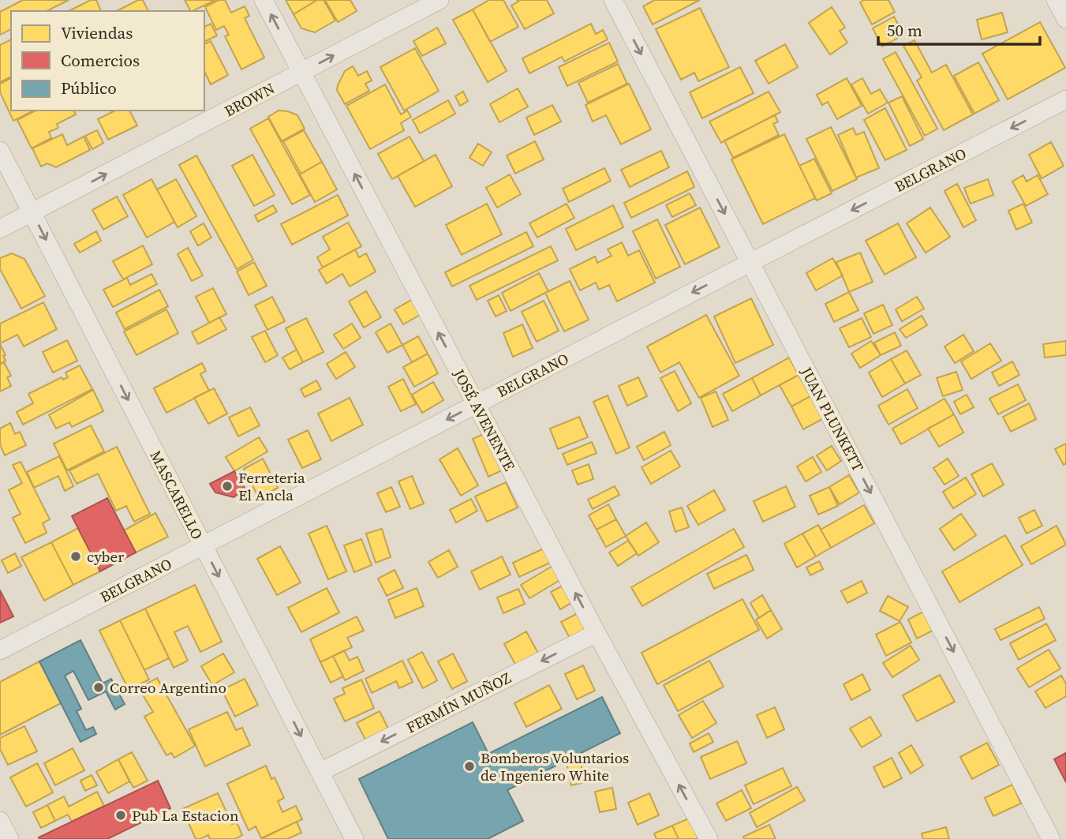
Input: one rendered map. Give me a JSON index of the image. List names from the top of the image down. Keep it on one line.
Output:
{"streets":{"street":["BROWN","BELGRANO","JUAN PLUNKETT","JOSÉ AVENENTE","MASCARELLO","FERMÍN MUÑOZ"]},"crossings":[["BROWN","JOSÉ AVENENTE"],["BROWN","MASCARELLO"],["BELGRANO","JUAN PLUNKETT"],["BELGRANO","JOSÉ AVENENTE"],["BELGRANO","MASCARELLO"],["JOSÉ AVENENTE","FERMÍN MUÑOZ"],["MASCARELLO","FERMÍN MUÑOZ"]],"one_way":["BROWN","BELGRANO","JUAN PLUNKETT","JOSÉ AVENENTE","MASCARELLO","FERMÍN MUÑOZ"],"places":["Ferreteria El Ancla","cyber","Correo Argentino","Bomberos Voluntarios de Ingeniero White","Pub La Estacion"],"legend":["Viviendas","Comercios","Público"],"scale_bar":"50 m"}
